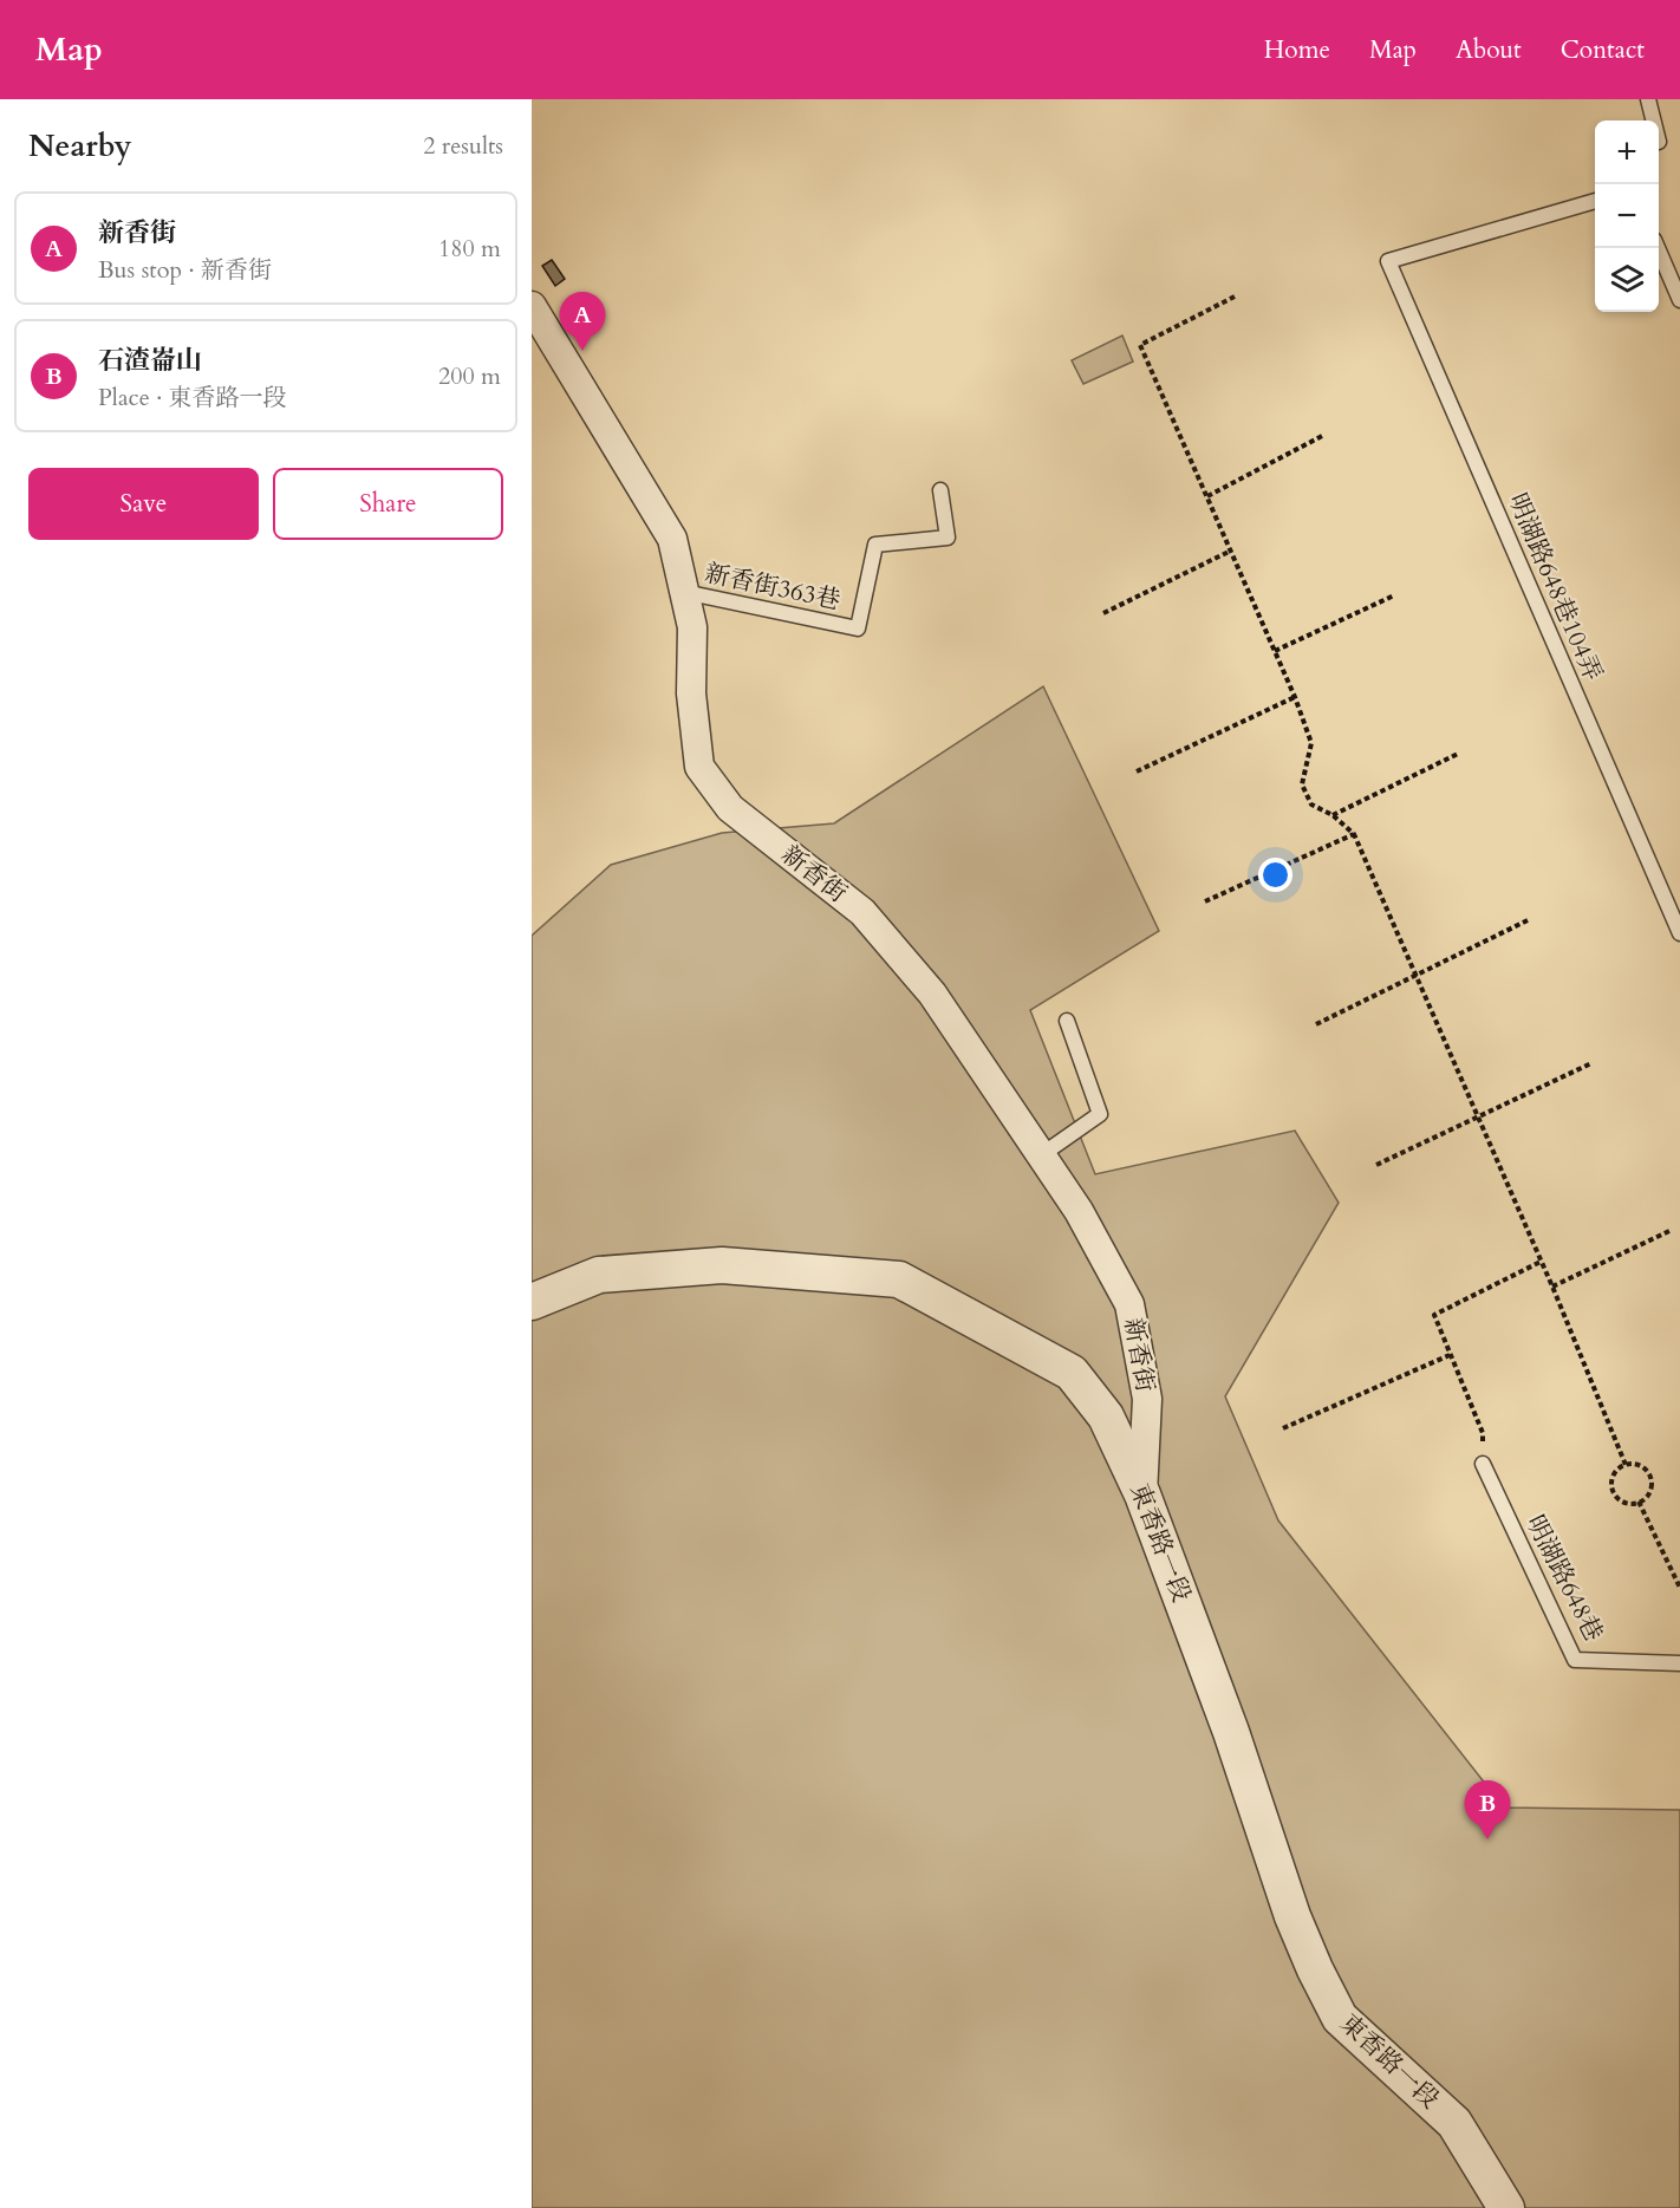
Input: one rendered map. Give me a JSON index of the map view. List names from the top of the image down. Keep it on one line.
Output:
{"streets":{"street":["新香街","東香路一段"],"lane":["新香街363巷","明湖路648巷104弄","明湖路648巷"]},"crossings":[["新香街363巷","新香街"],["新香街","東香路一段"]],"page":{"header":"Map","nav":["Home","Map","About","Contact"],"heading":["Nearby","2 results"],"map_buttons":["+","−"],"list":[{"mark":"A","name":"新香街","note":"Bus stop · 新香街","value":"180 m"},{"mark":"B","name":"石渣崙山","note":"Place · 東香路一段","value":"200 m"}],"pins":["A","B"],"buttons":["Save","Share"]}}
